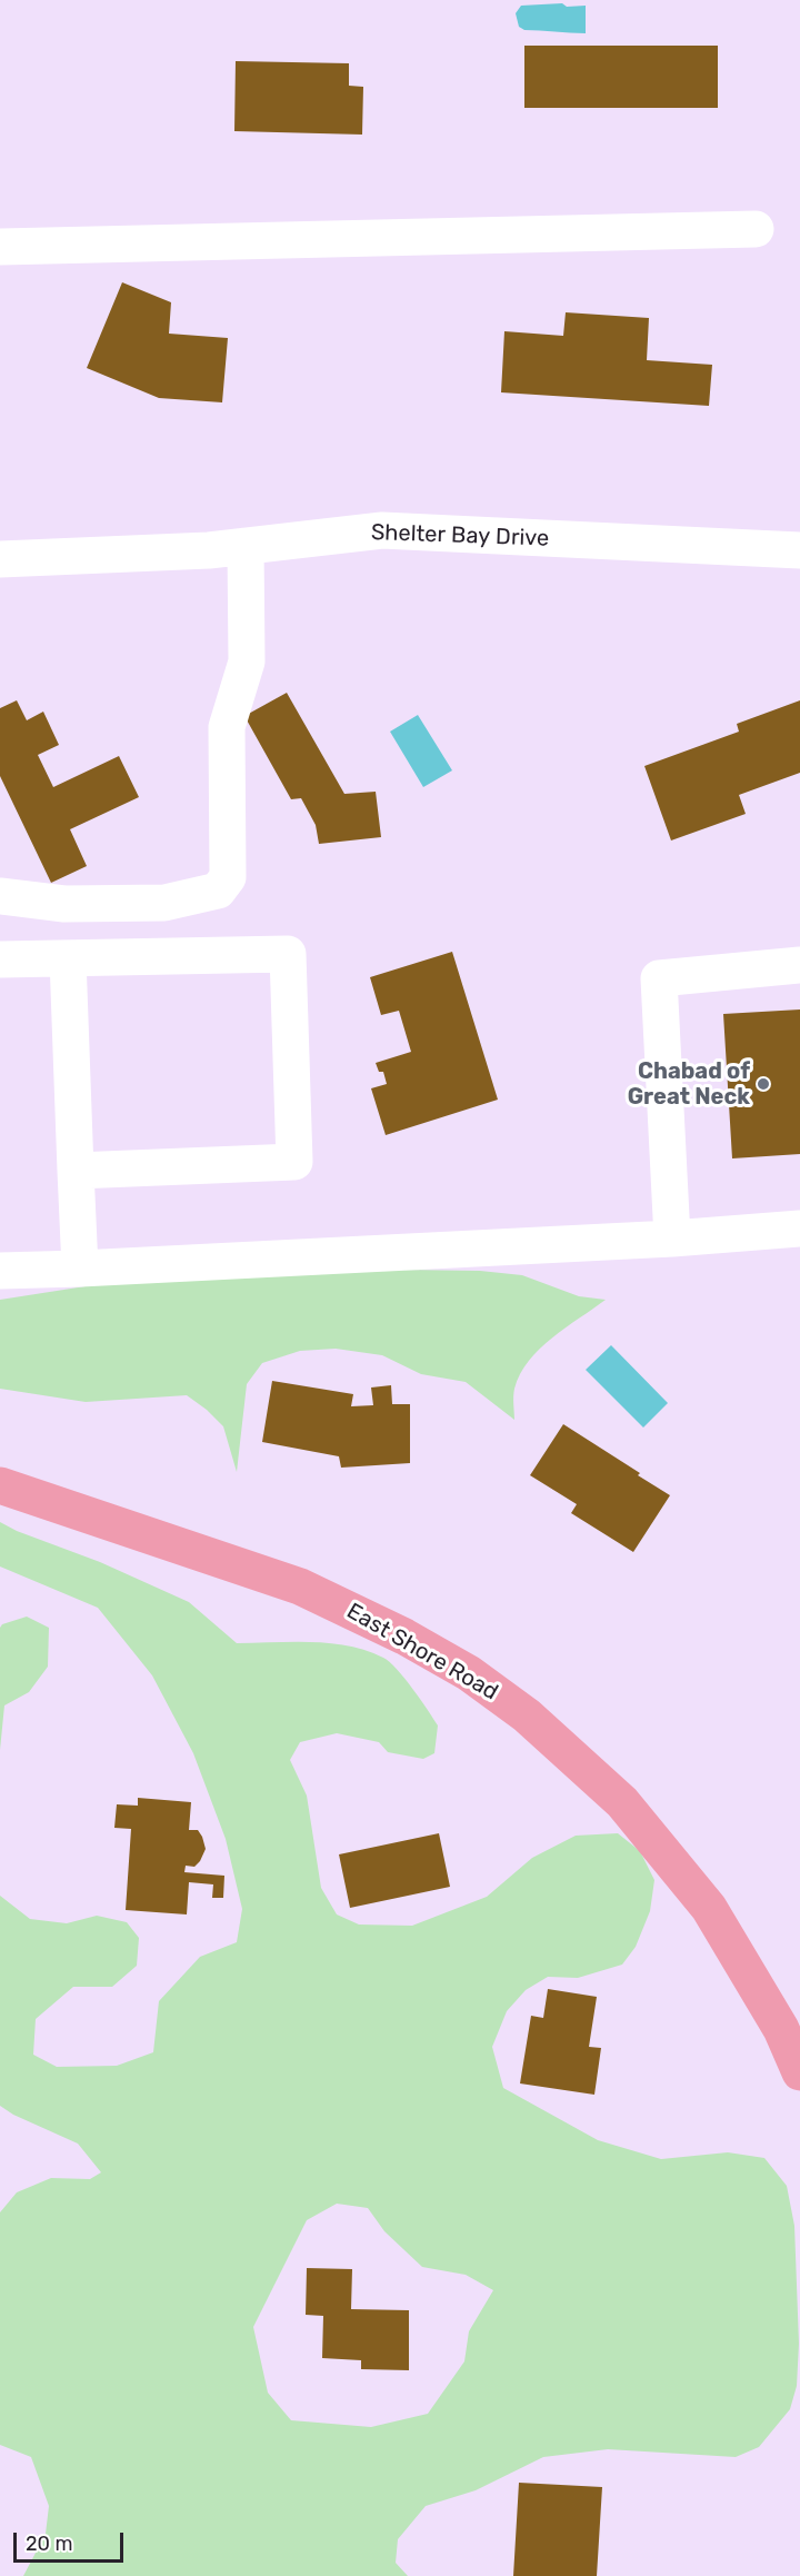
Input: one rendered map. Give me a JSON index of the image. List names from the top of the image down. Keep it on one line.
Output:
{"streets":{"main road":["East Shore Road"],"street":["Shelter Bay Drive"]},"places":["Chabad of Great Neck"],"scale_bar":"20 m"}
